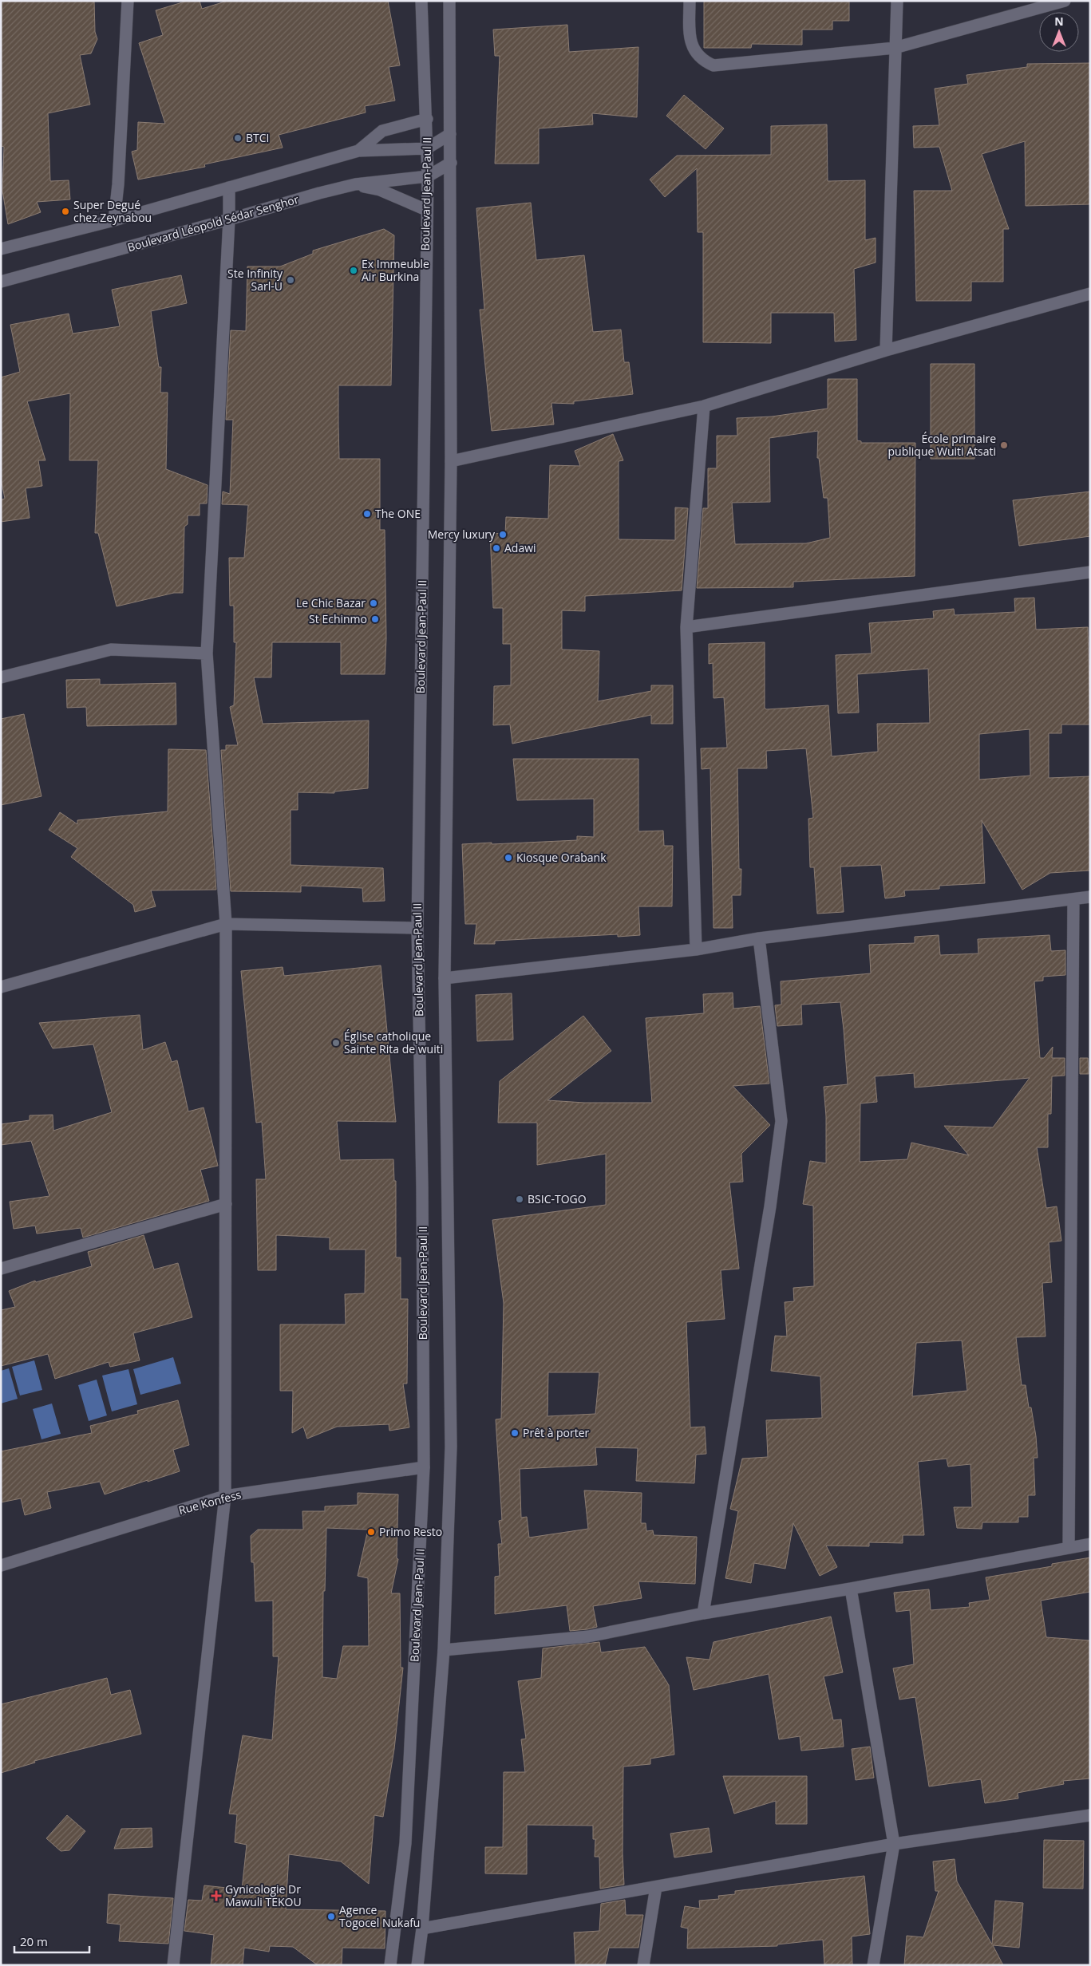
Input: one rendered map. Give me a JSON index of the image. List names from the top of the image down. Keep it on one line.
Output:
{"streets":{"street":["Boulevard Jean-Paul II","Boulevard Léopold Sédar Senghor","Rue Konfess"]},"crossings":[["Boulevard Jean-Paul II","Boulevard Léopold Sédar Senghor"],["Boulevard Jean-Paul II","Rue Konfess"]],"places":{"other":["BTCI","Super Degué chez Zeynabou","Ex Immeuble Air Burkina","Ste Infinity Sarl-U","École primaire publique Wuiti Atsati","The ONE","Mercy luxury","Adawi","Le Chic Bazar","St Echinmo","Kiosque Orabank","Église catholique Sainte Rita de wuiti","BSIC-TOGO","Prêt à porter","Primo Resto","Agence Togocel Nukafu"],"health":["Gynicologie Dr Mawuli TEKOU"]},"scale_bar":"20 m","north":"top"}
